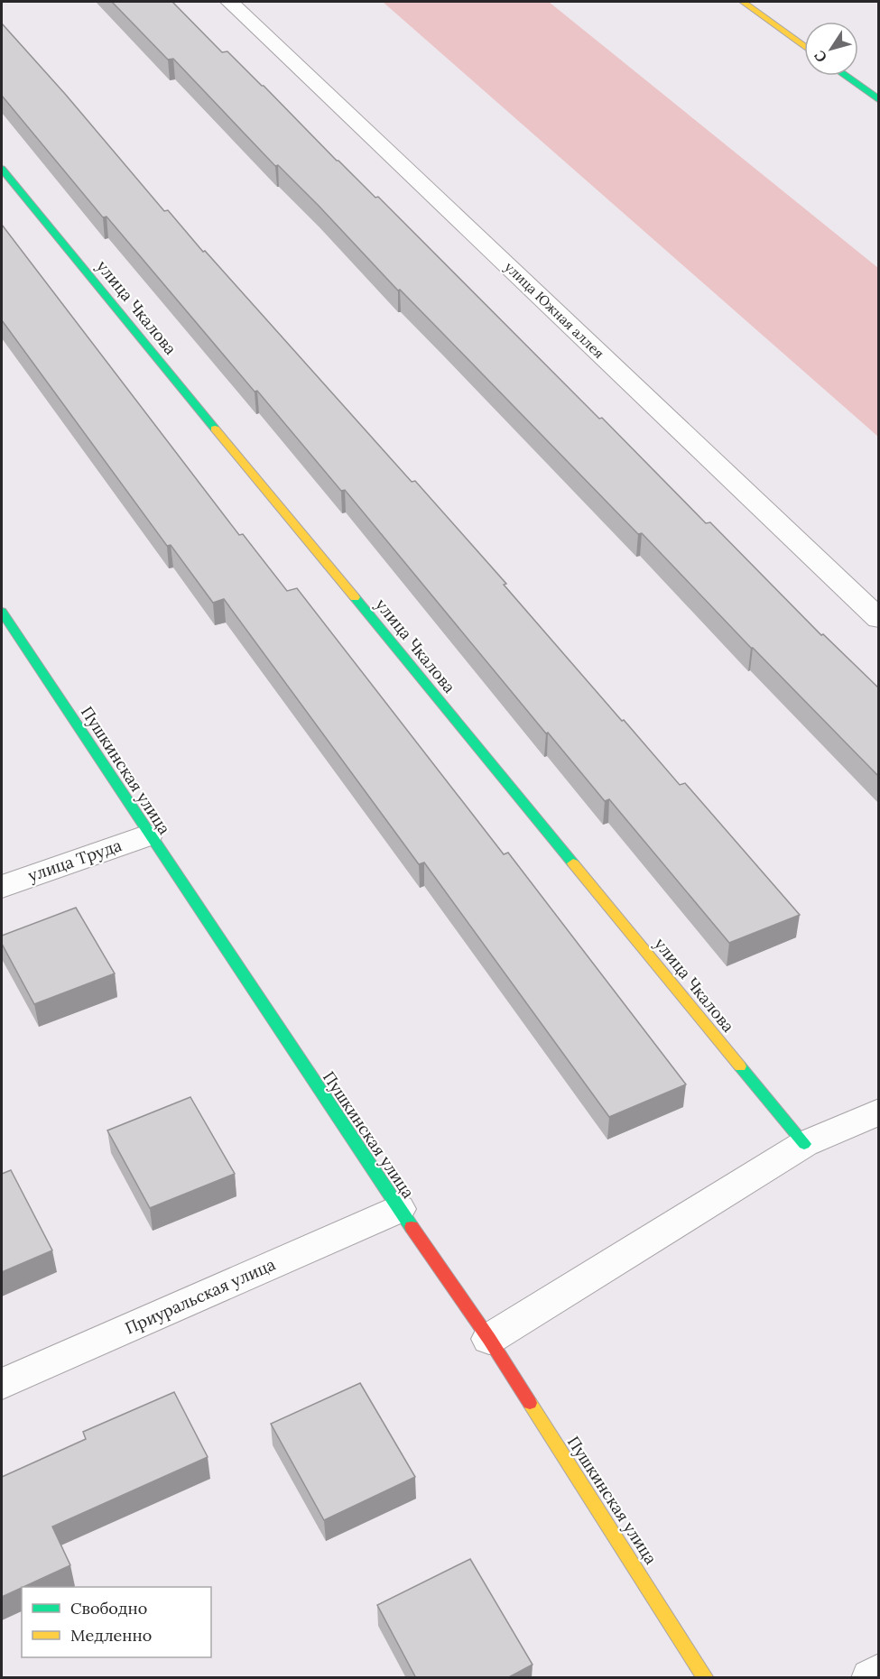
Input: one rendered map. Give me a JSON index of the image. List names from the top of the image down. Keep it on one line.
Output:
{"streets":{"street":["улица Чкалова","улица Южная аллея","Пушкинская улица","улица Труда","Приуральская улица"]},"crossings":[["Пушкинская улица","улица Труда"],["Пушкинская улица","Приуральская улица"]],"legend":["Свободно","Медленно"],"north":"bottom left"}
